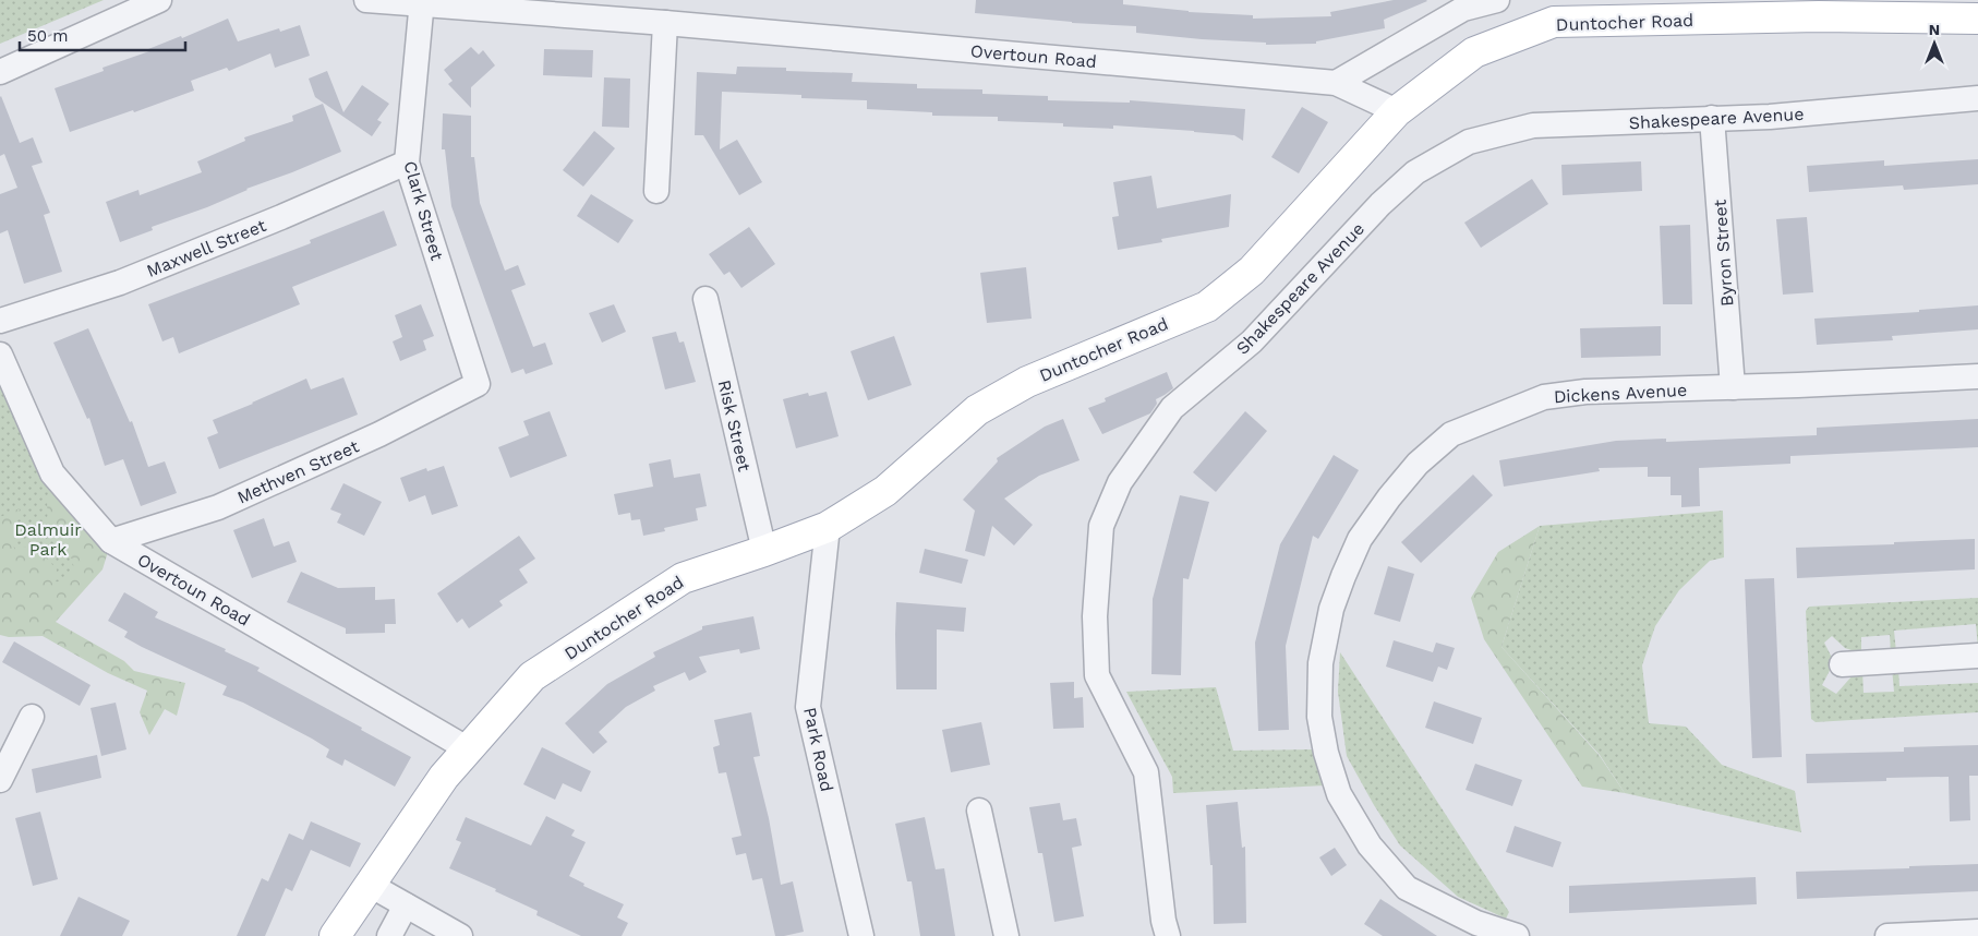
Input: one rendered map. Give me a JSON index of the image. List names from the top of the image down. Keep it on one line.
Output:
{"streets":{"main road":["Duntocher Road"],"street":["Overtoun Road","Shakespeare Avenue","Clark Street","Maxwell Street","Byron Street","Dickens Avenue","Risk Street","Methven Street","Park Road"]},"crossings":[["Duntocher Road","Overtoun Road"],["Duntocher Road","Risk Street"],["Duntocher Road","Park Road"],["Overtoun Road","Clark Street"],["Overtoun Road","Methven Street"],["Shakespeare Avenue","Byron Street"],["Clark Street","Maxwell Street"],["Clark Street","Methven Street"],["Byron Street","Dickens Avenue"]],"parks":["Dalmuir Park"],"scale_bar":"50 m","north":"top"}
